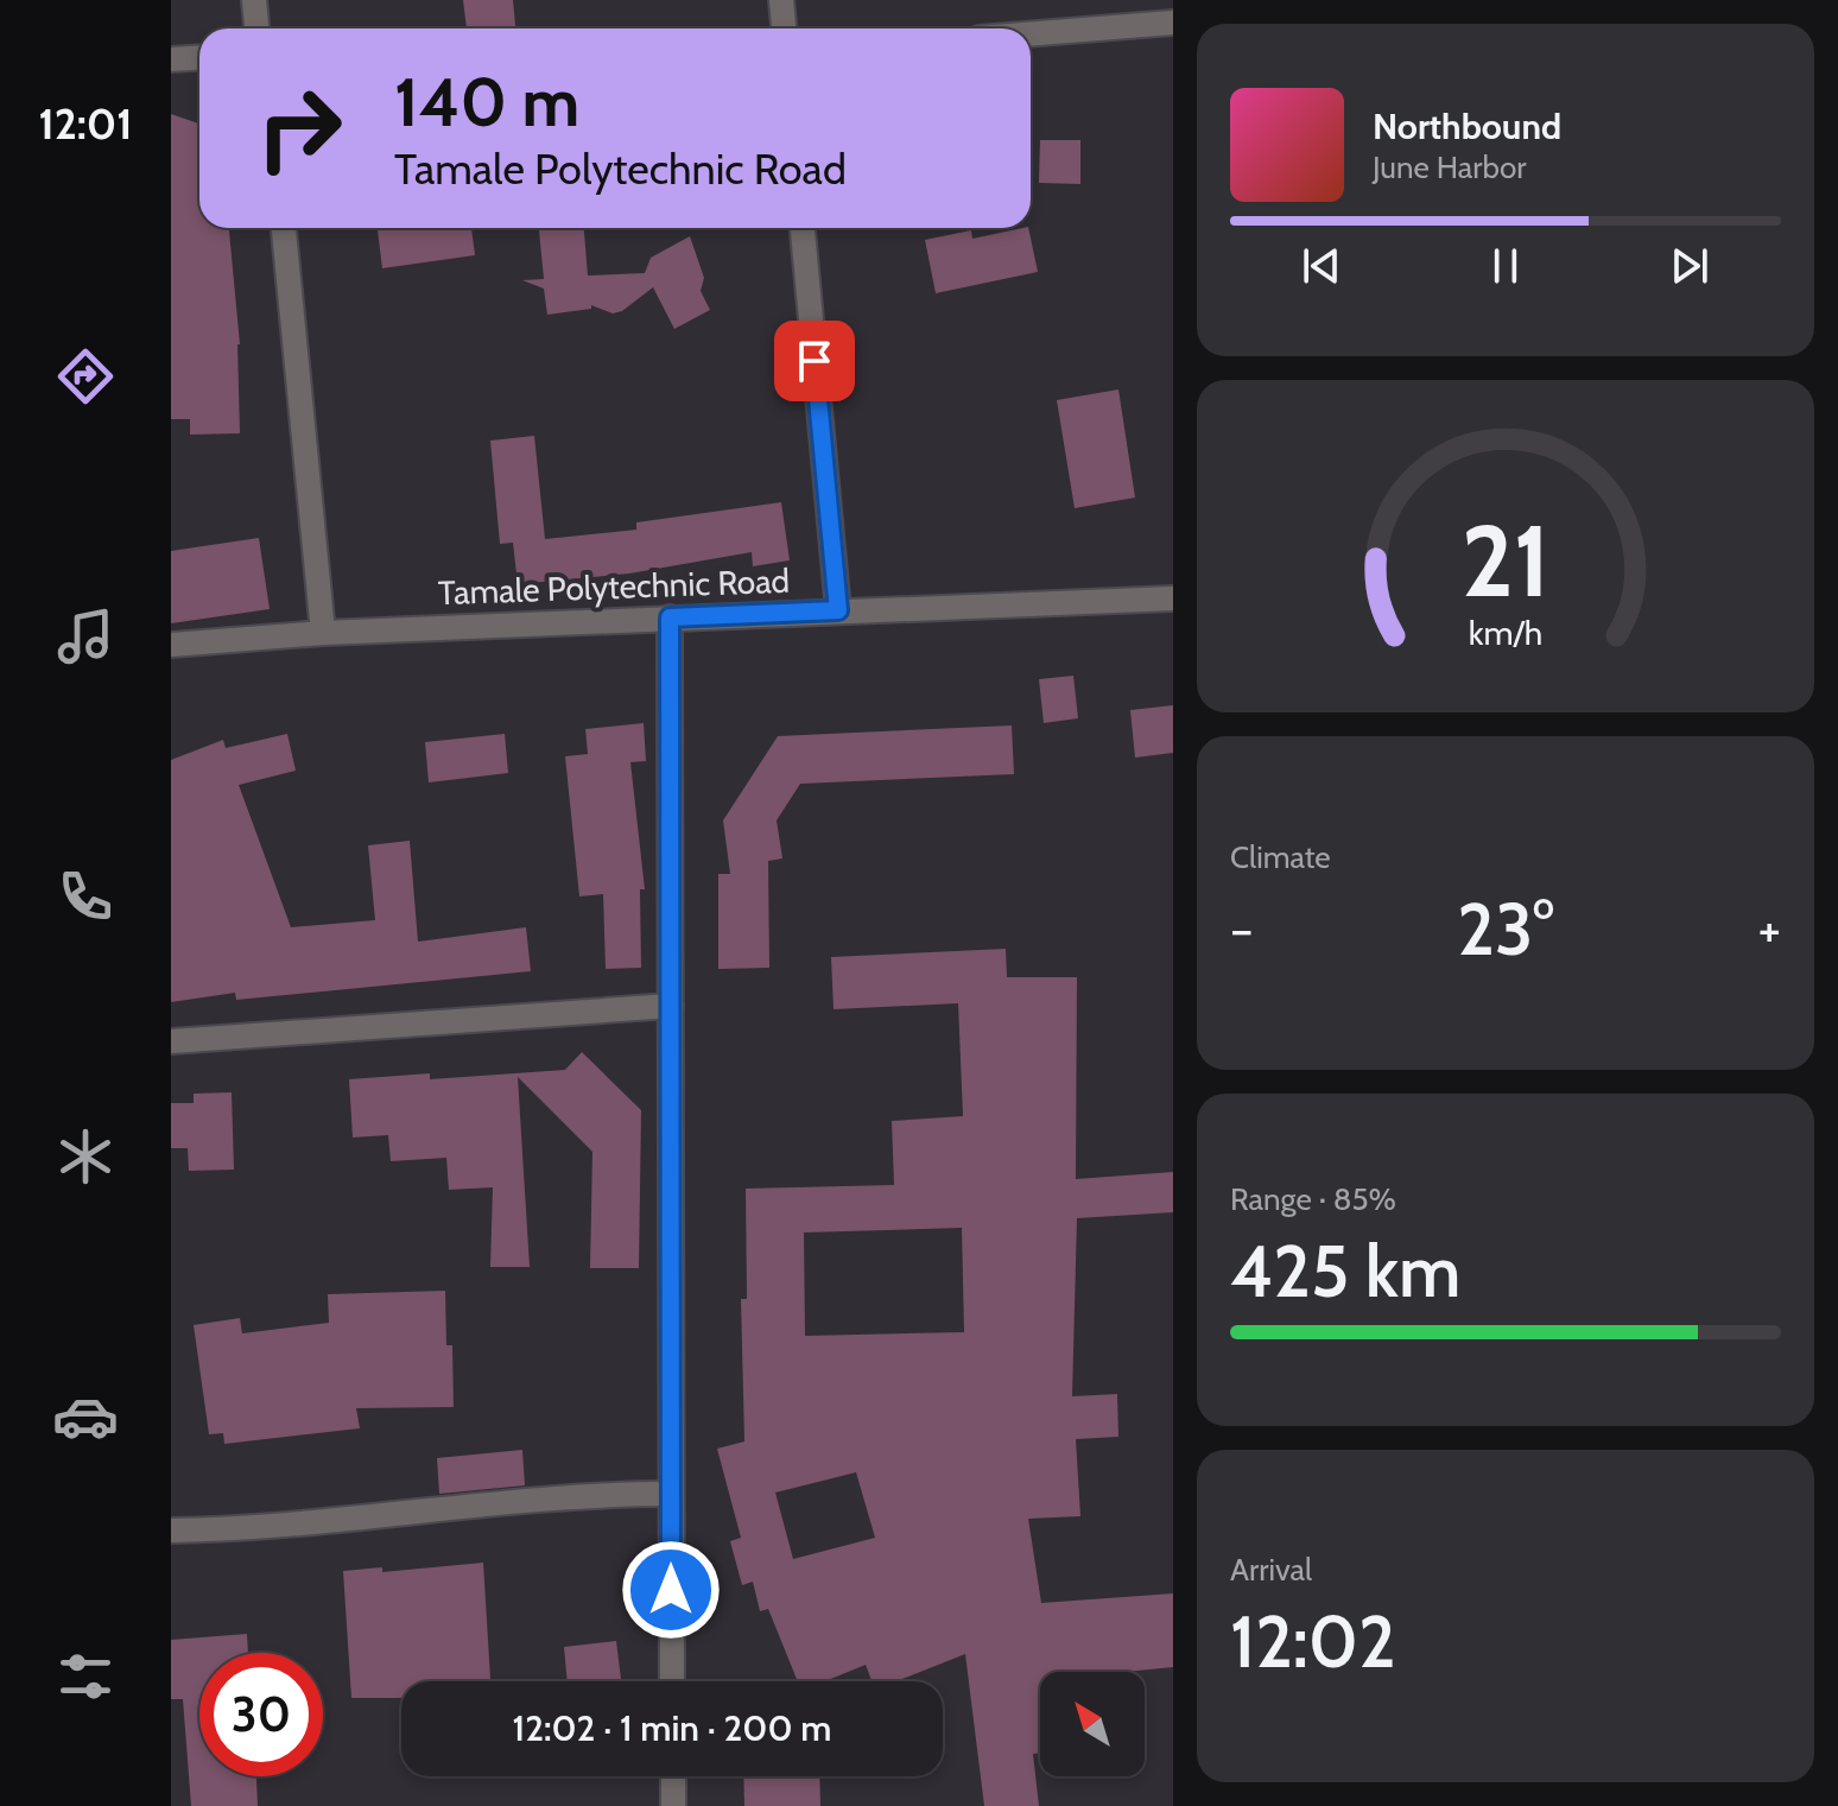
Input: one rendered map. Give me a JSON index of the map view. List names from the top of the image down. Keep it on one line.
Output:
{"streets":{"street":["Tamale Polytechnic Road"]},"north":"top left","page":{"tabs":"12:01","turn":["140 m","Tamale Polytechnic Road"],"song":["Northbound","June Harbor"],"tile":["Climate",["Range · 85%","425 km"],["Arrival","12:02"]],"heat":["−","23°","+"],"limit":"30","trip":"12:02 · 1 min · 200 m","gauge":["21","km/h"]}}
